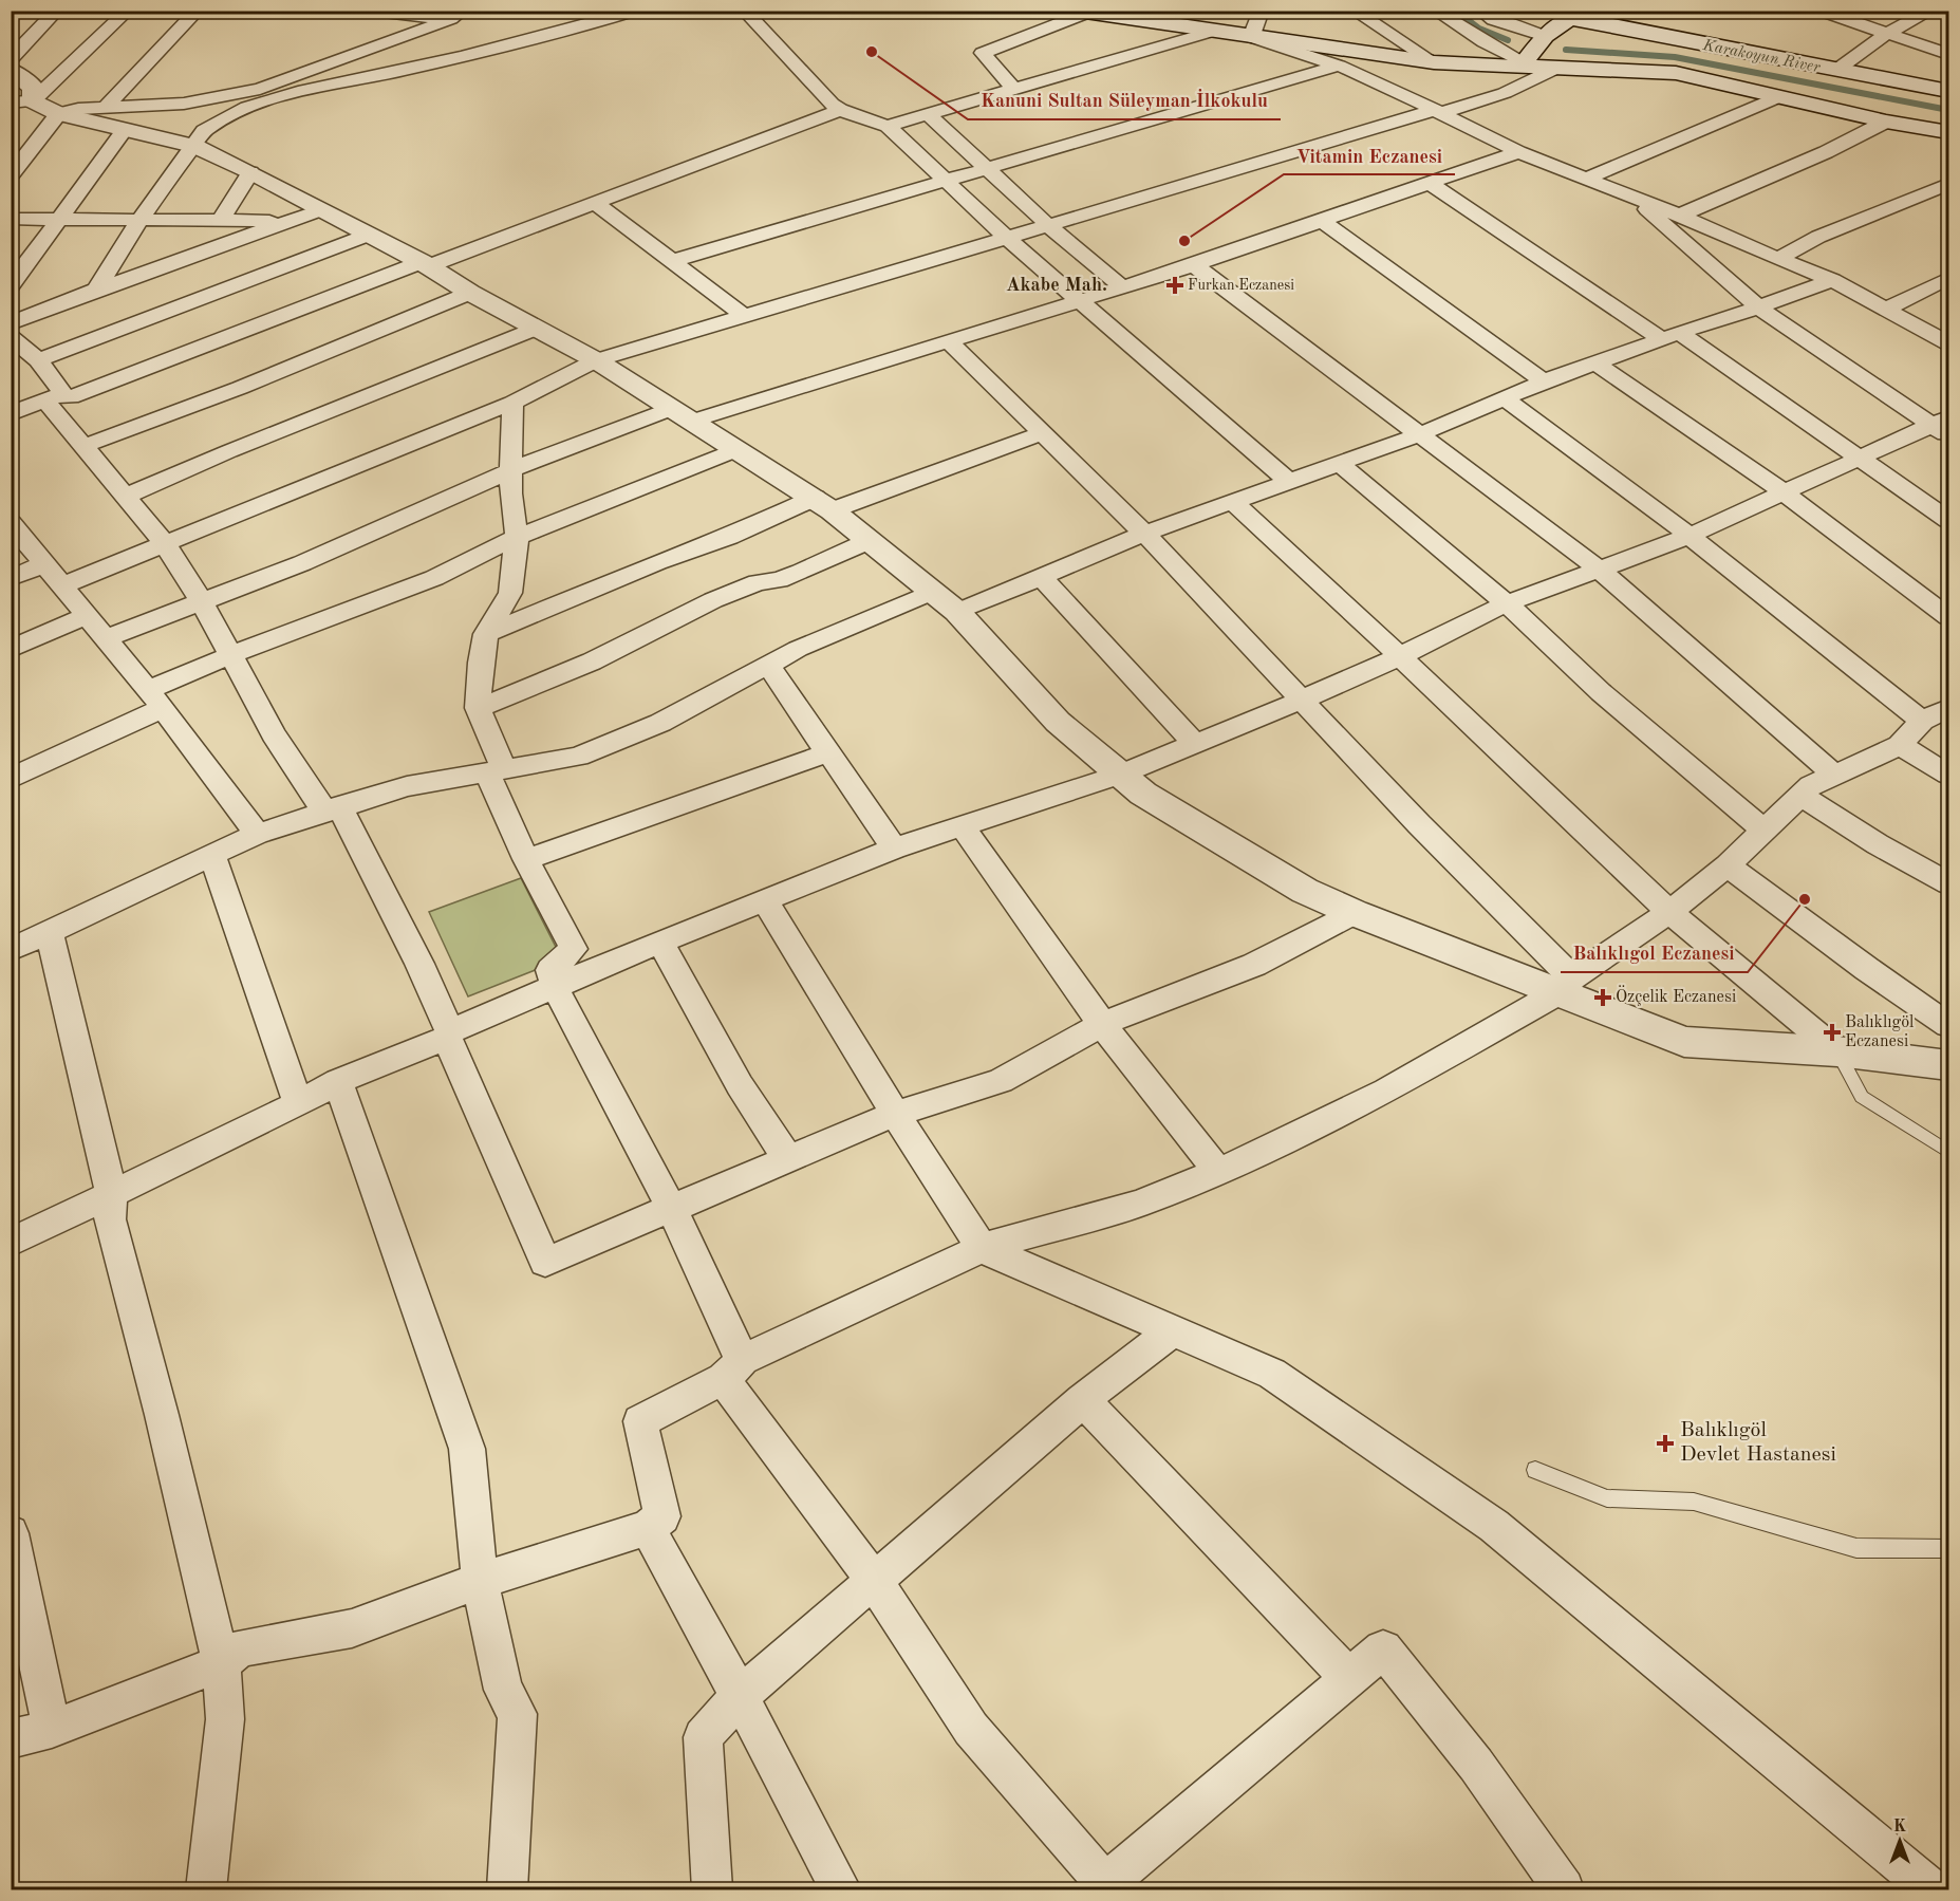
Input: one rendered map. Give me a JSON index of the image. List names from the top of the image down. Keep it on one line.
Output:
{"districts":["Akabe Mah."],"water":["Karakoyun River"],"places":{"other":["Kanuni Sultan Süleyman İlkokulu","Vitamin Eczanesi","Balıklıgol Eczanesi"],"health":["Furkan Eczanesi","Özçelik Eczanesi","Balıklıgöl Eczanesi","Balıklıgöl Devlet Hastanesi"]},"north":"top"}
